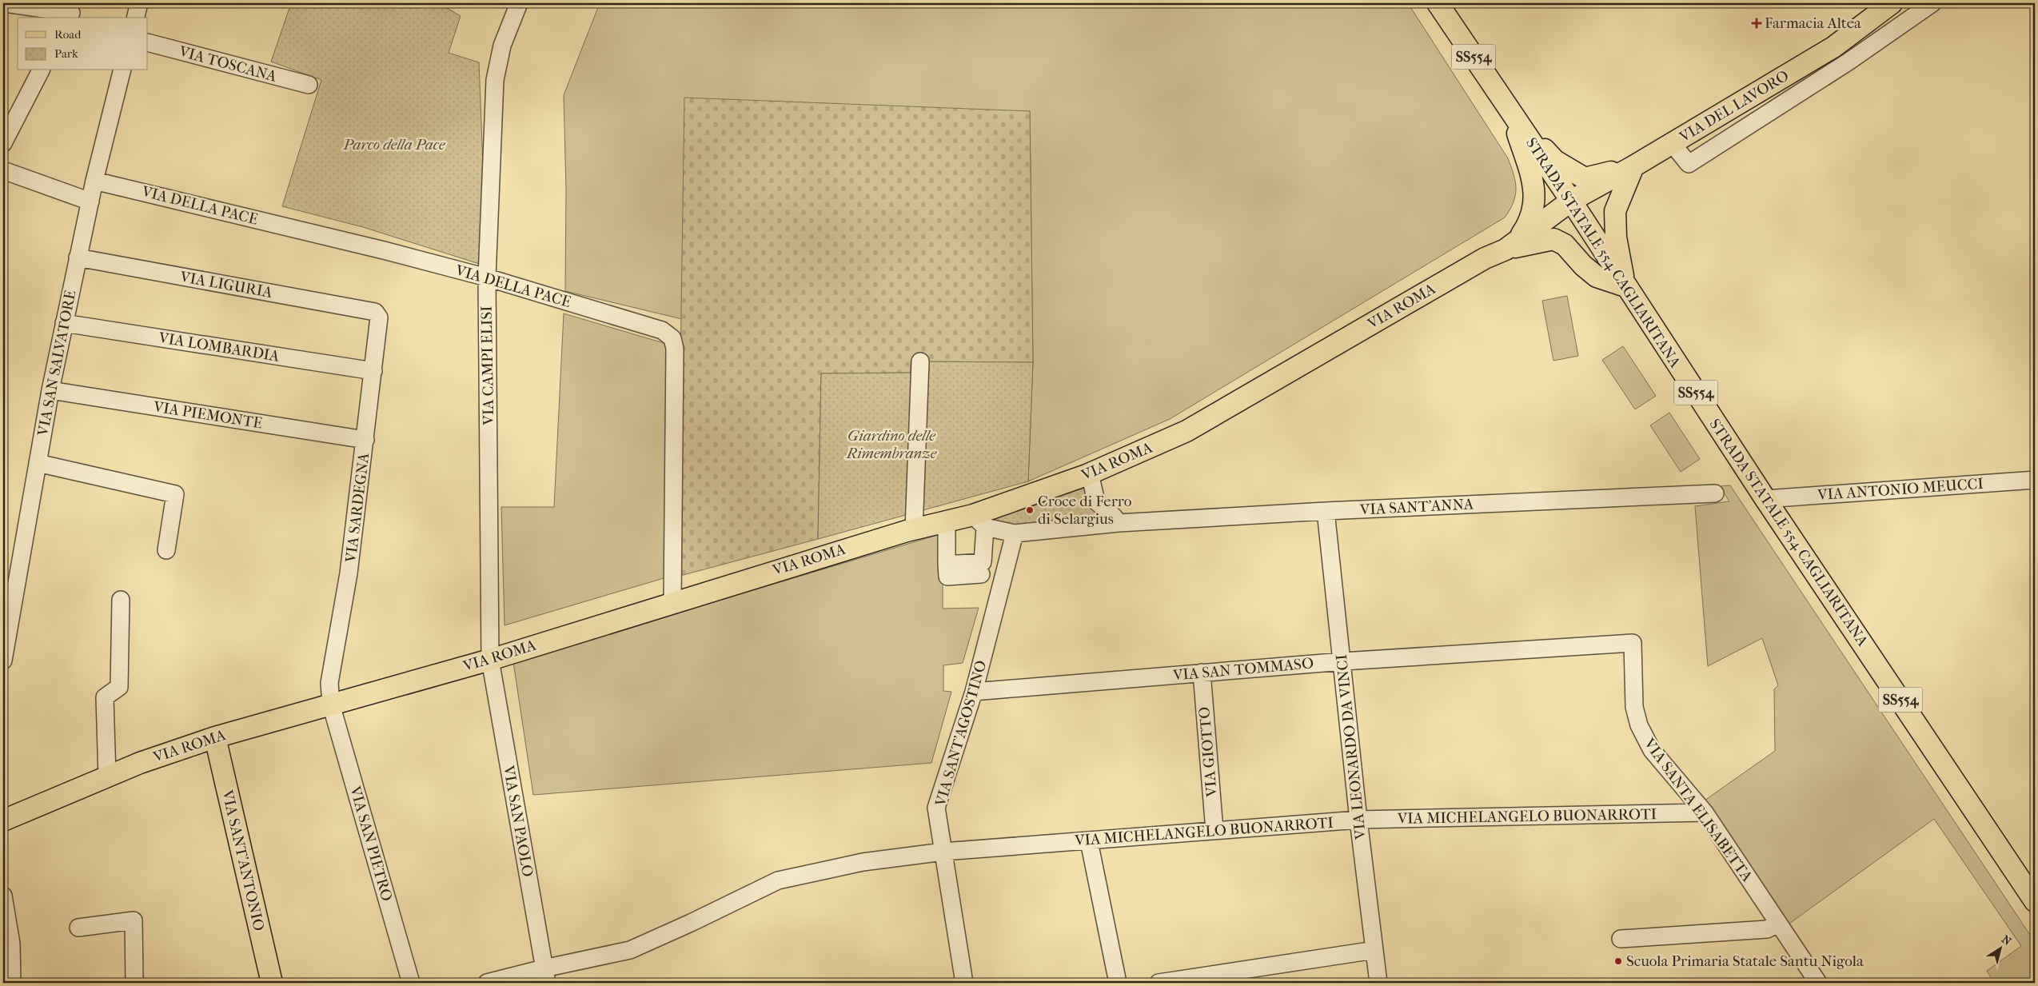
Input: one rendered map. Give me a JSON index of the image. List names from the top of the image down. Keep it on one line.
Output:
{"streets":{"main road":["SS554","VIA DEL LAVORO","STRADA STATALE 554 CAGLIARITANA","VIA ROMA","VIA SANT'ANTONIO"],"street":["VIA TOSCANA","VIA DELLA PACE","VIA LIGURIA","VIA LOMBARDIA","VIA SAN SALVATORE","VIA CAMPI ELISI","VIA PIEMONTE","VIA ANTONIO MEUCCI","VIA SANT'ANNA","VIA SARDEGNA","VIA SAN TOMMASO","VIA SANT'AGOSTINO","VIA LEONARDO DA VINCI","VIA GIOTTO","VIA SANTA ELISABETTA","VIA MICHELANGELO BUONARROTI","VIA SAN PAOLO","VIA SAN PIETRO"]},"crossings":[["VIA DEL LAVORO","STRADA STATALE 554 CAGLIARITANA"],["VIA DEL LAVORO","VIA ROMA"],["VIA DELLA PACE","VIA ROMA"],["VIA DELLA PACE","VIA SAN SALVATORE"],["VIA DELLA PACE","VIA CAMPI ELISI"],["STRADA STATALE 554 CAGLIARITANA","VIA ROMA"],["STRADA STATALE 554 CAGLIARITANA","VIA ANTONIO MEUCCI"],["VIA LIGURIA","VIA SAN SALVATORE"],["VIA LIGURIA","VIA SARDEGNA"],["VIA ROMA","VIA CAMPI ELISI"],["VIA ROMA","VIA SANT'ANNA"],["VIA ROMA","VIA SARDEGNA"],["VIA ROMA","VIA SAN PAOLO"],["VIA ROMA","VIA SAN PIETRO"],["VIA ROMA","VIA SANT'ANTONIO"],["VIA LOMBARDIA","VIA SAN SALVATORE"],["VIA LOMBARDIA","VIA SARDEGNA"],["VIA SAN SALVATORE","VIA PIEMONTE"],["VIA CAMPI ELISI","VIA SAN PAOLO"],["VIA PIEMONTE","VIA SARDEGNA"],["VIA SANT'ANNA","VIA SANT'AGOSTINO"],["VIA SANT'ANNA","VIA LEONARDO DA VINCI"],["VIA SARDEGNA","VIA SAN PIETRO"],["VIA SAN TOMMASO","VIA SANT'AGOSTINO"],["VIA SAN TOMMASO","VIA LEONARDO DA VINCI"],["VIA SAN TOMMASO","VIA GIOTTO"],["VIA SAN TOMMASO","VIA SANTA ELISABETTA"],["VIA SANT'AGOSTINO","VIA MICHELANGELO BUONARROTI"],["VIA LEONARDO DA VINCI","VIA MICHELANGELO BUONARROTI"],["VIA GIOTTO","VIA MICHELANGELO BUONARROTI"],["VIA SANTA ELISABETTA","VIA MICHELANGELO BUONARROTI"],["VIA MICHELANGELO BUONARROTI","VIA SAN PAOLO"]],"parks":["Parco della Pace","Giardino delle Rimembranze"],"places":{"health":["Farmacia Altea"],"other":["Croce di Ferro di Selargius","Scuola Primaria Statale Santu Nigola"]},"legend":["Road","Park"],"north":"top right"}
